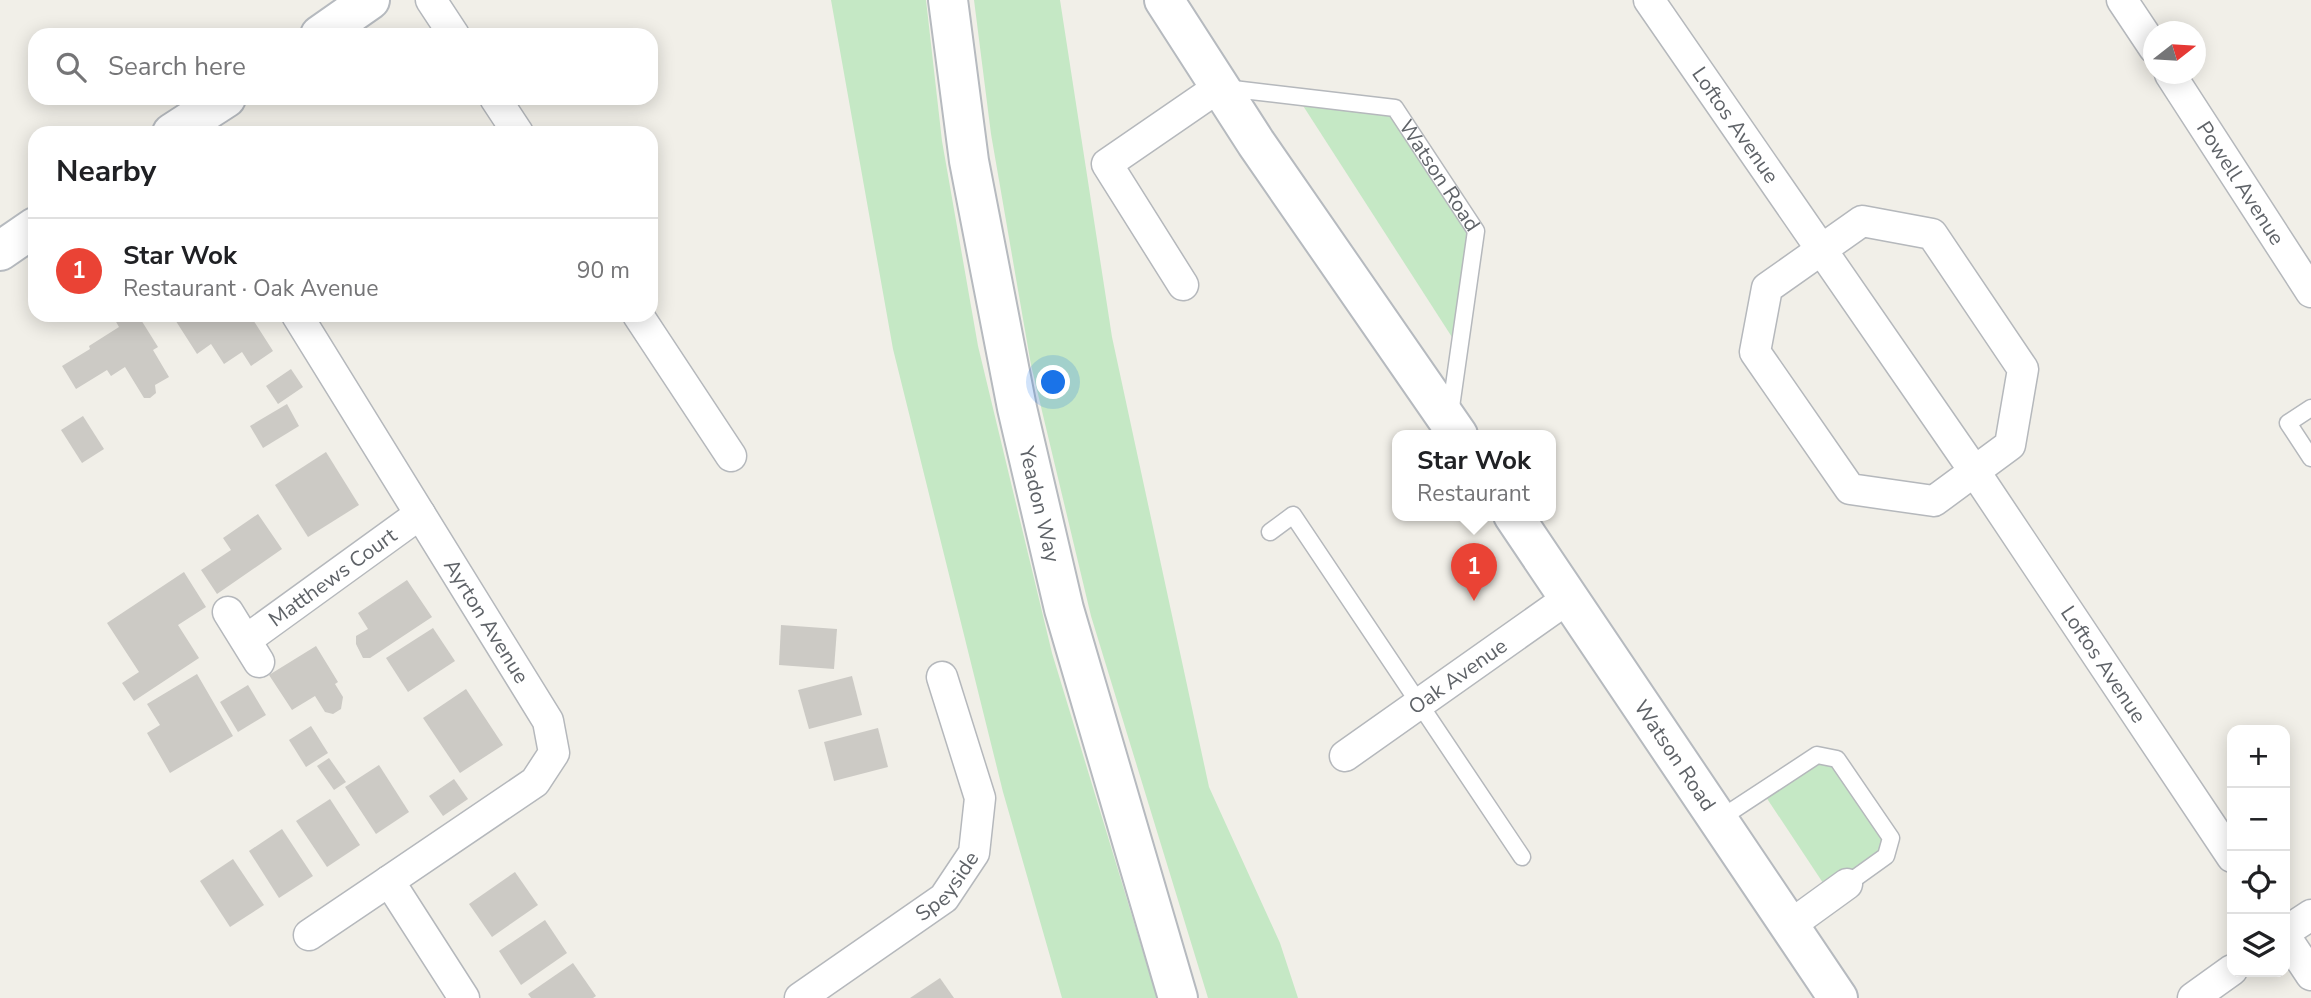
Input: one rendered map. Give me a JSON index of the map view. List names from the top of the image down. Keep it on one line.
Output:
{"streets":{"street":["Loftos Avenue","Watson Road","Powell Avenue","Yeadon Way","Matthews Court","Ayrton Avenue","Oak Avenue","Speyside"]},"crossings":[["Watson Road","Oak Avenue"],["Matthews Court","Ayrton Avenue"]],"north":"right","page":{"search":"Search here","heading":"Nearby","list":[{"mark":"1","name":"Star Wok","note":"Restaurant · Oak Avenue","value":"90 m"}],"popup":["Star Wok","Restaurant"],"pins":"1","map_buttons":["+","−"]}}
